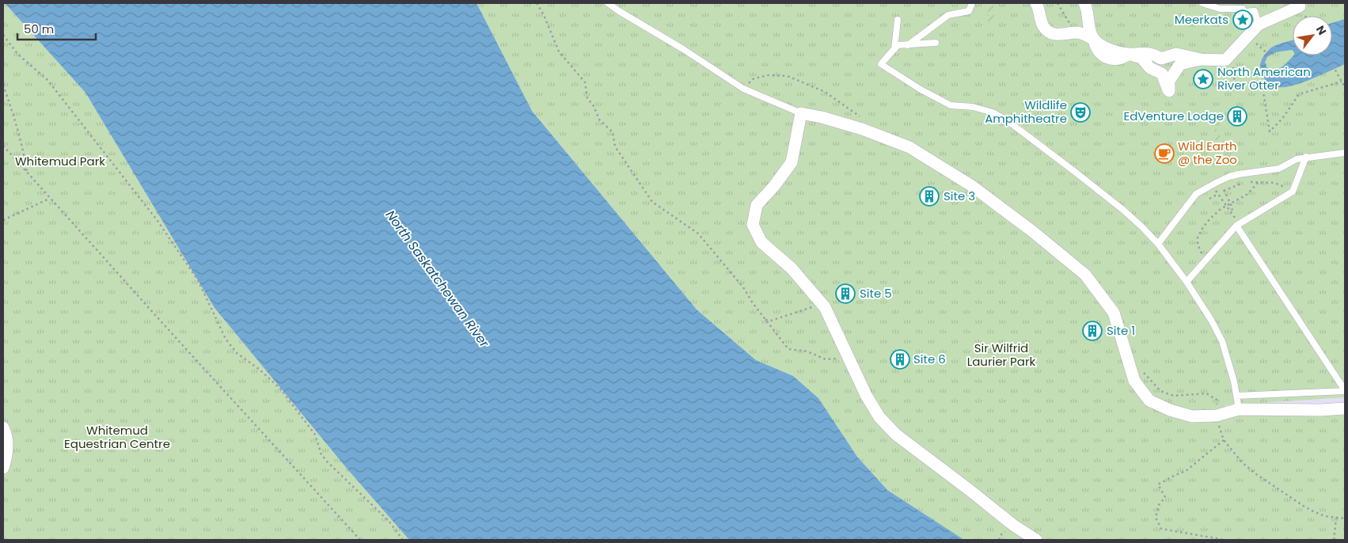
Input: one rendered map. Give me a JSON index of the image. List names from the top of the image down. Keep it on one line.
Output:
{"water":["North Saskatchewan River"],"parks":["Whitemud Park","Sir Wilfrid Laurier Park","Whitemud Equestrian Centre"],"places":{"place":["Meerkats","North American River Otter"],"theatre":["Wildlife Amphitheatre"],"building":["EdVenture Lodge","Site 3","Site 5","Site 1","Site 6"],"cafe":["Wild Earth @ the Zoo"]},"scale_bar":"50 m","north":"top right"}
